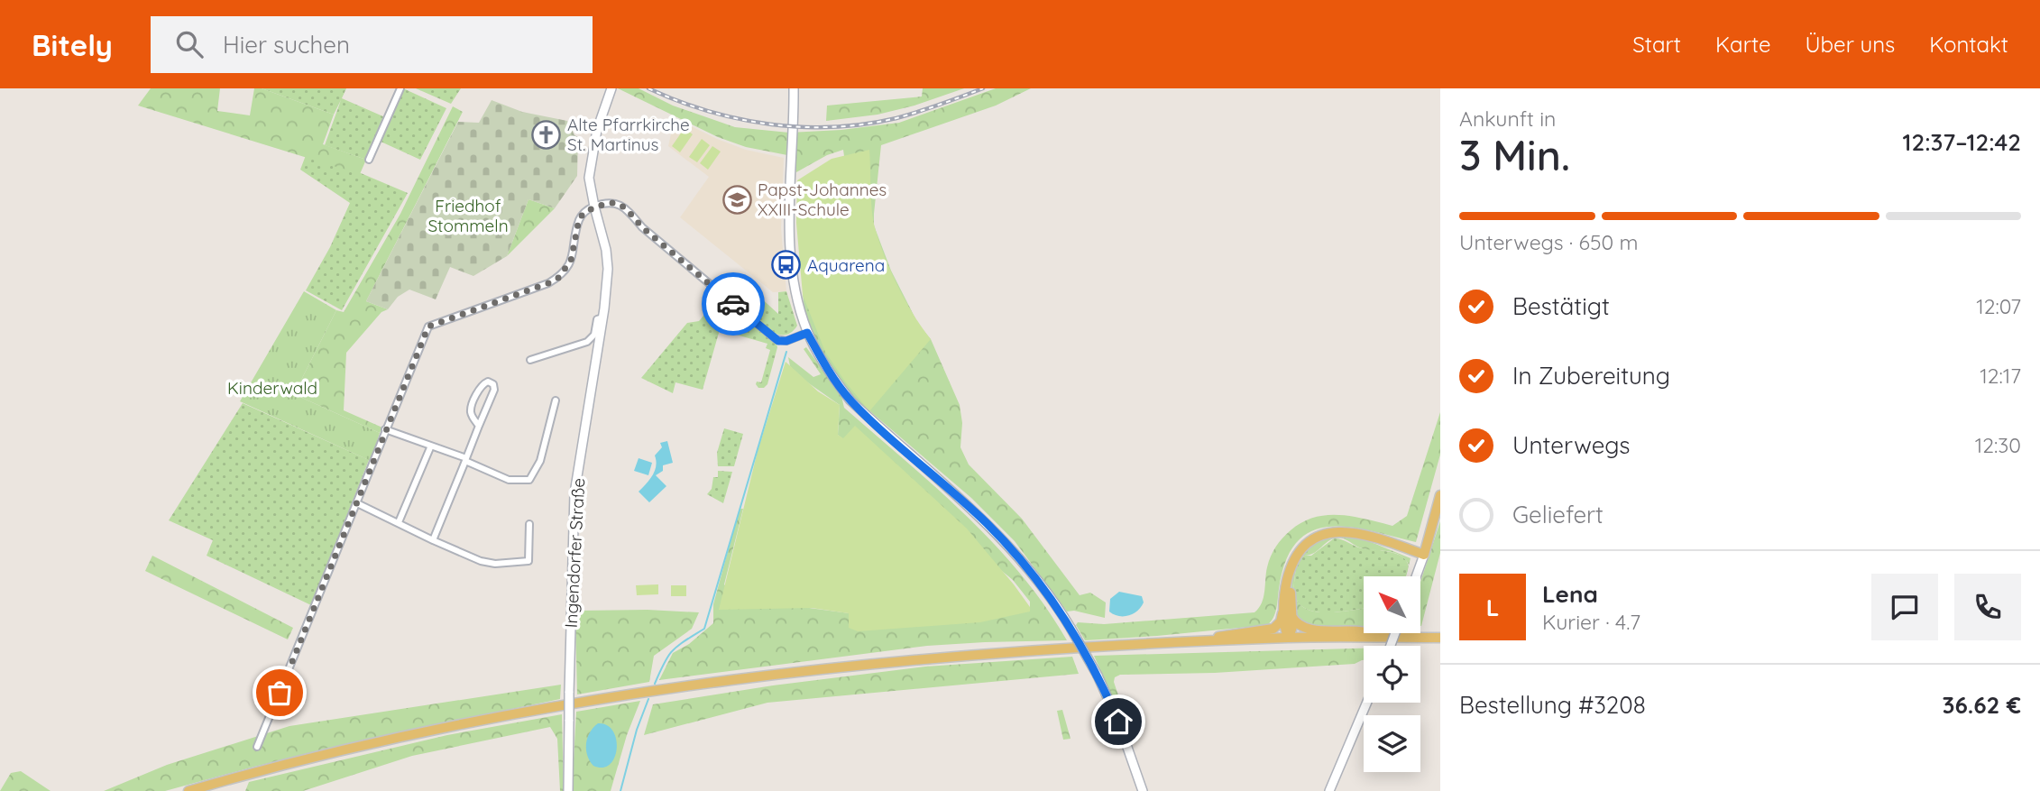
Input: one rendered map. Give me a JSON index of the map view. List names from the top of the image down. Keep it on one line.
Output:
{"streets":{"street":["Ingendorfer Straße"]},"parks":["Friedhof Stommeln","Kinderwald"],"places":{"church":["Alte Pfarrkirche St. Martinus"],"school or university":["Papst-Johannes XXIII-Schule"],"bus stop":["Aquarena"]},"north":"top left","page":{"header":"Bitely","search":"Hier suchen","nav":["Start","Karte","Über uns","Kontakt"],"heading":["3 Min.","Ankunft in","12:37–12:42"],"panel":["Lena","Kurier · 4.7","Bestellung #3208","36.62 €"],"bar":"Unterwegs · 650 m","list":[["Bestätigt","12:07"],["In Zubereitung","12:17"],["Unterwegs","12:30"],"Geliefert"],"round":"L"}}
